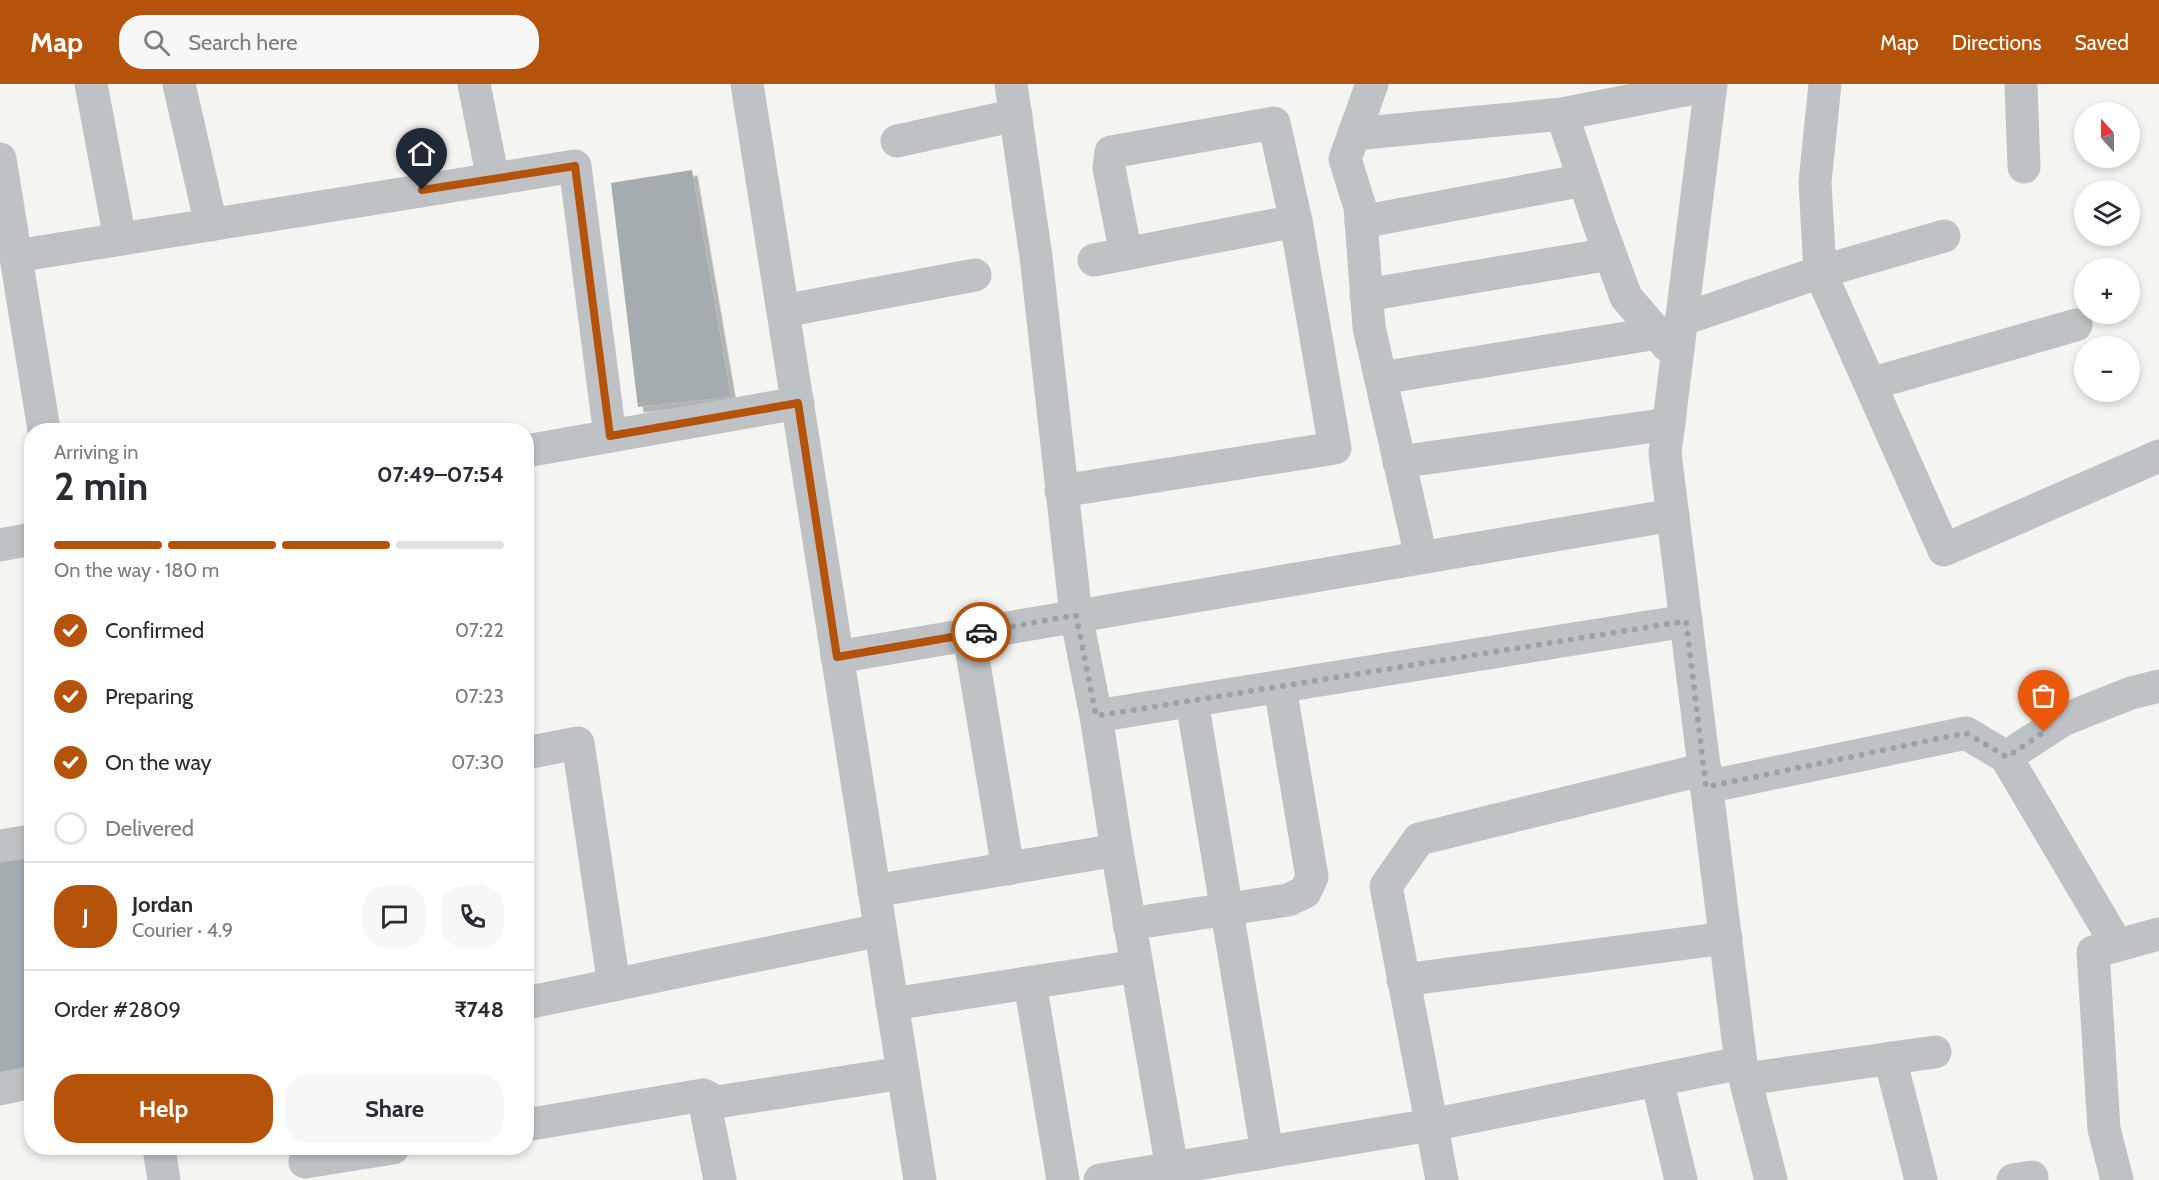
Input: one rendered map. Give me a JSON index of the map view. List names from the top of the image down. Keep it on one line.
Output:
{"north":"top","page":{"header":"Map","search":"Search here","nav":["Map","Directions","Saved"],"map_buttons":["+","−"],"heading":["2 min","Arriving in","07:49–07:54"],"panel":["Jordan","Courier · 4.9","Order #2809","₹748"],"bar":"On the way · 180 m","list":[["Confirmed","07:22"],["Preparing","07:23"],["On the way","07:30"],"Delivered"],"round":"J","buttons":["Help","Share"]}}
